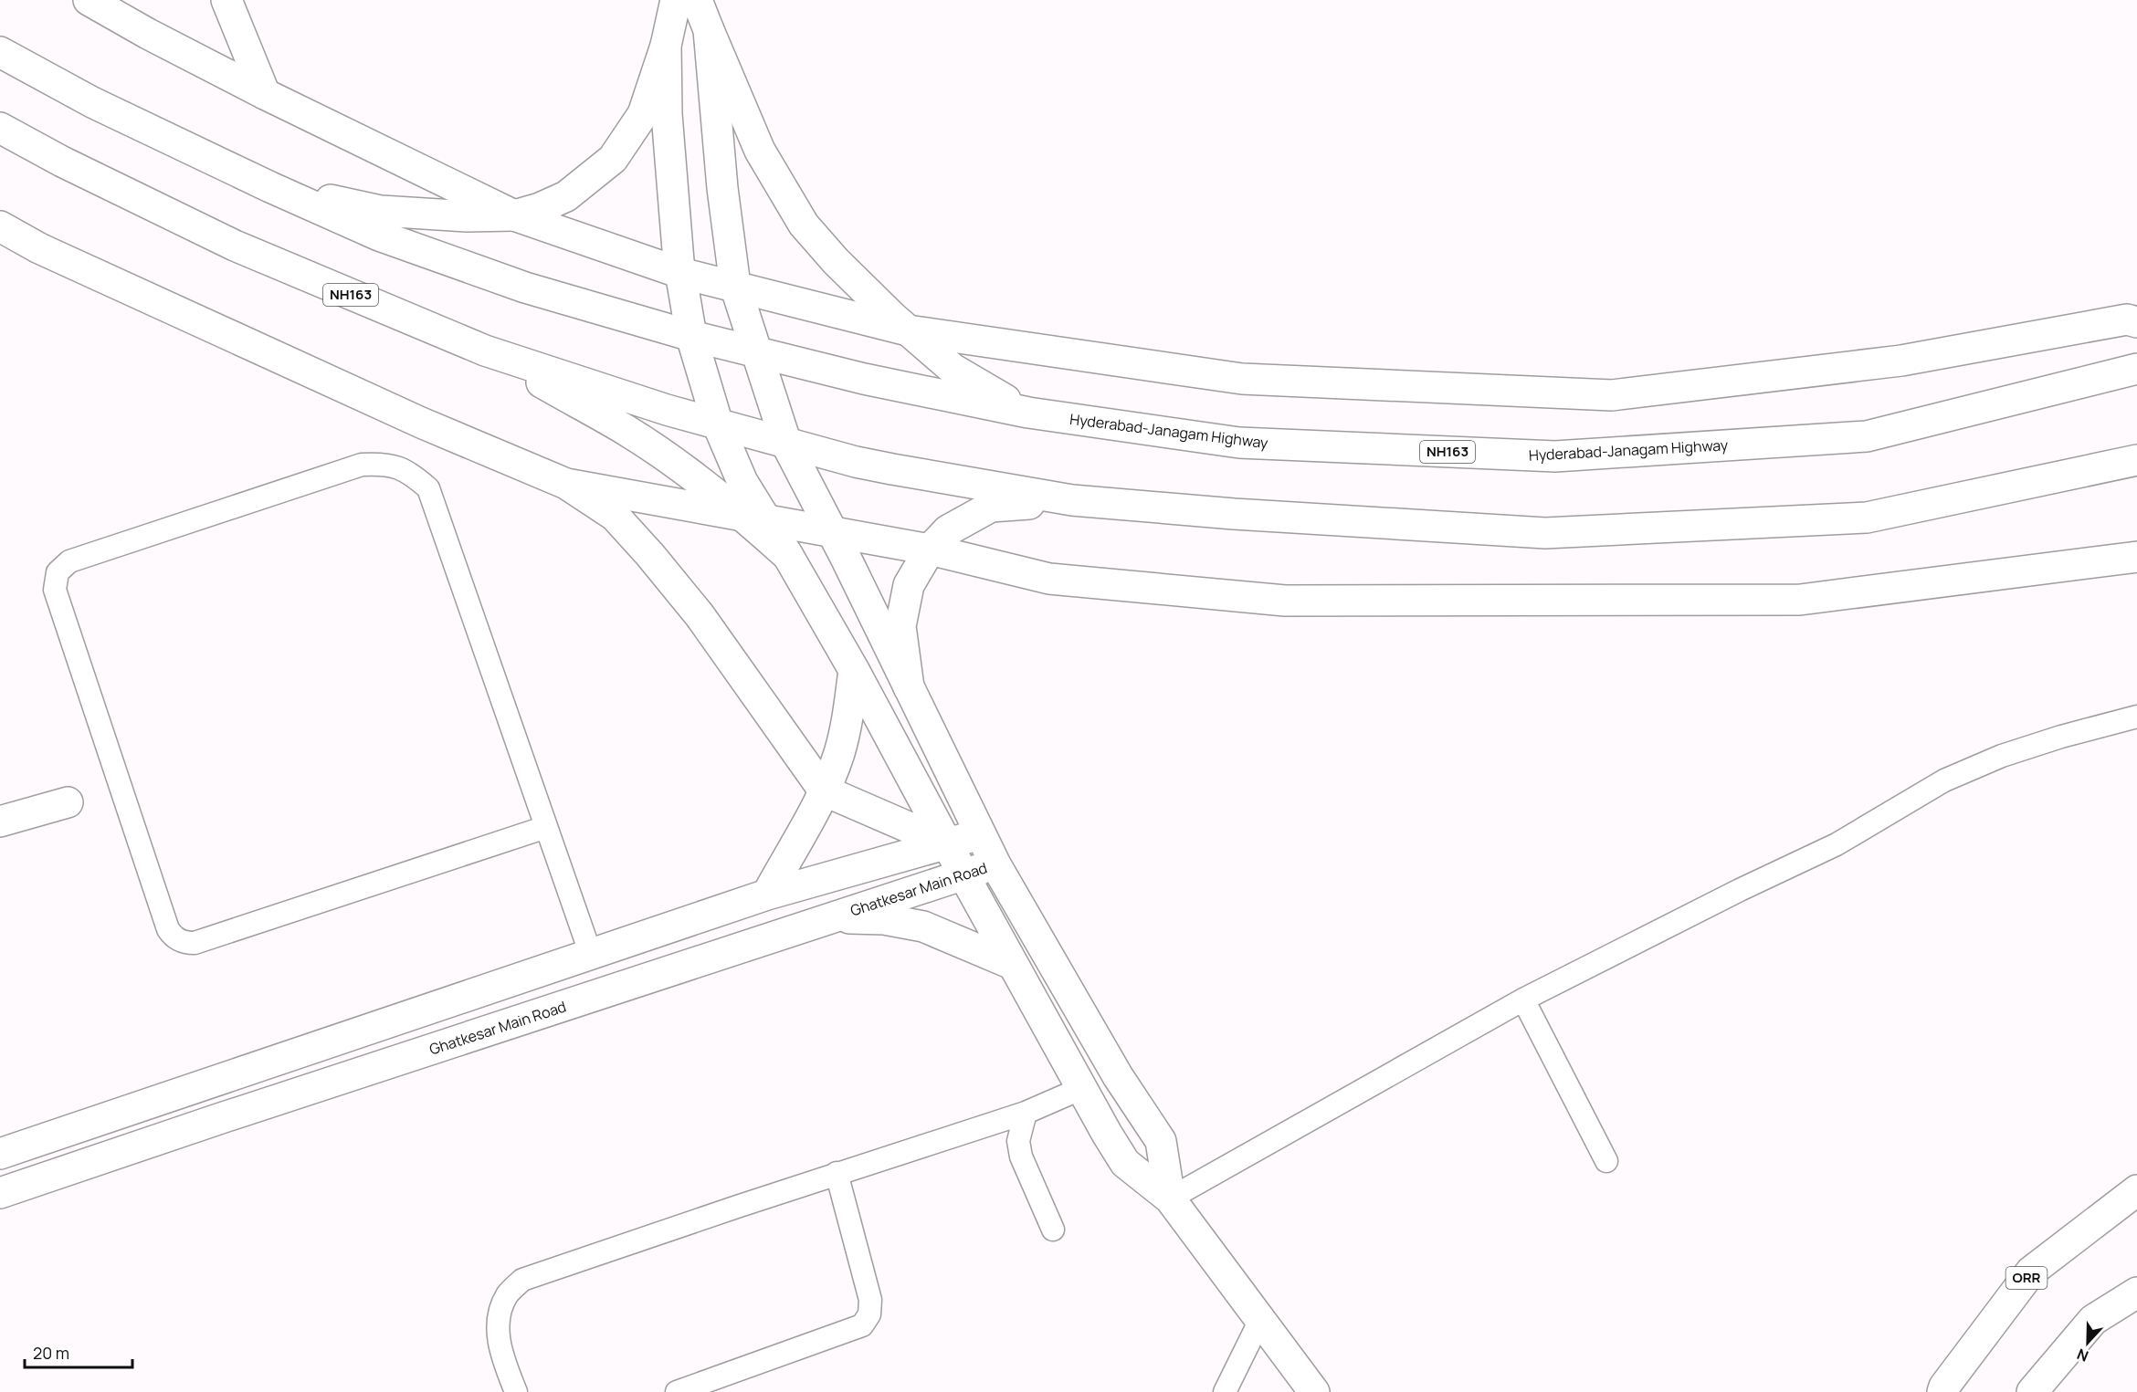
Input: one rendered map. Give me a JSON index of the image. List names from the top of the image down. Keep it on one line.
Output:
{"streets":{"main road":["NH163","Hyderabad-Janagam Highway","Ghatkesar Main Road","ORR"]},"crossings":[["NH163","Hyderabad-Janagam Highway"]],"scale_bar":"20 m","north":"bottom"}
